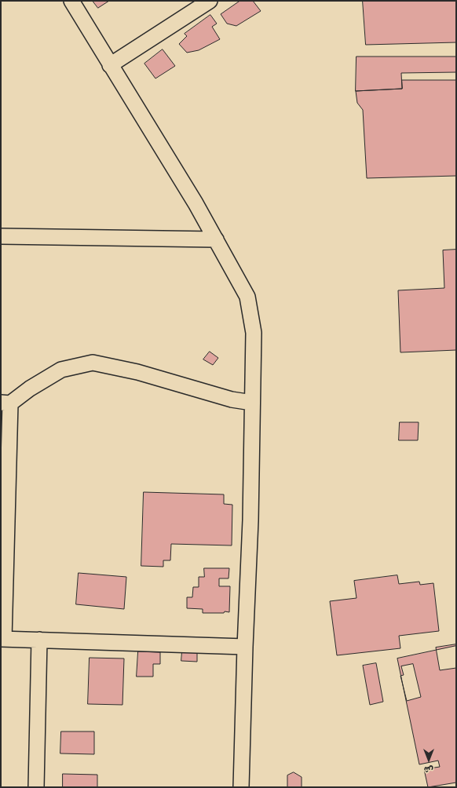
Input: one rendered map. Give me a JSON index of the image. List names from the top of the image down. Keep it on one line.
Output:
{"north":"bottom"}
